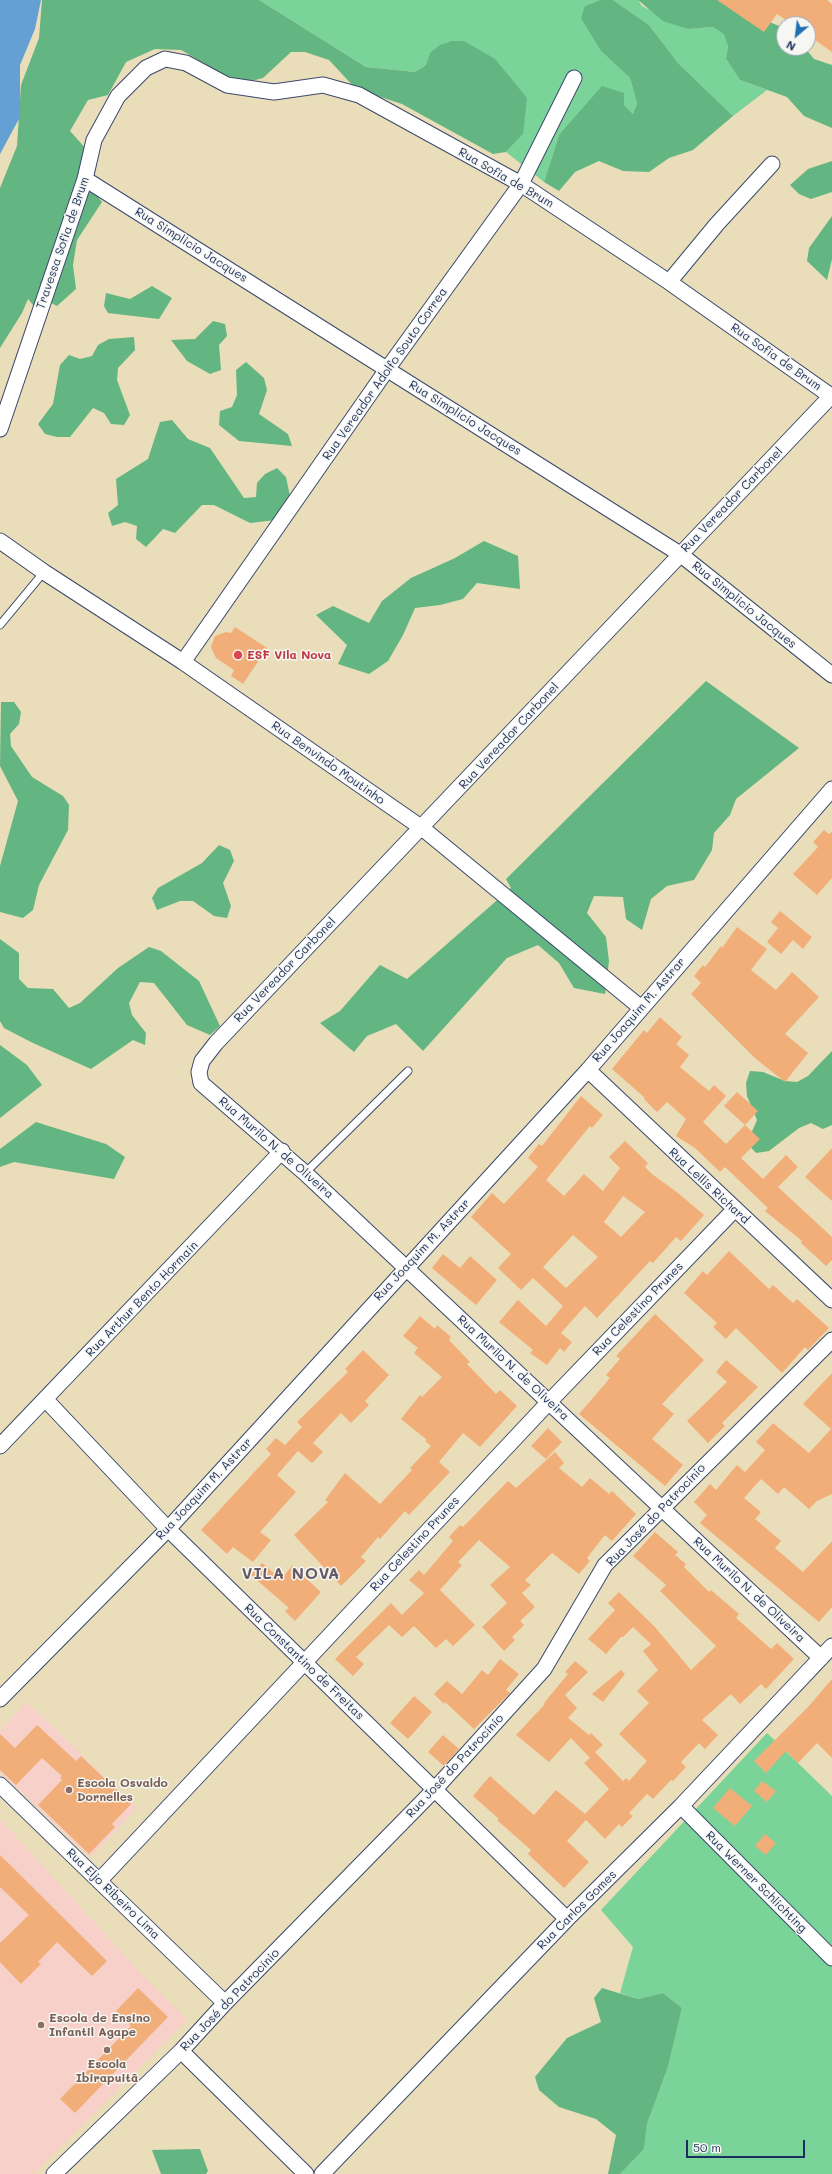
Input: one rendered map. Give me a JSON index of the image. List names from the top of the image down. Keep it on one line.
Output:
{"streets":{"street":["Rua Sofia de Brum","Travessa Sofia de Brum","Rua Simplicio Jacques","Rua Vereador Adolfo Souto Correa","Rua Vereador Carbonel","Rua Benvindo Moutinho","Rua Joaquim M. Astrar","Rua Murilo N. de Oliveira","Rua Lellis Richard","Rua Arthur Bento Hormain","Rua Celestino Prunes","Rua José do Patrocínio","Rua Constantino de Freitas","Rua Werner Schlichting","Rua Eljo Ribeiro Lima","Rua Carlos Gomes"]},"crossings":[["Rua Sofia de Brum","Travessa Sofia de Brum"],["Rua Sofia de Brum","Rua Vereador Adolfo Souto Correa"],["Rua Sofia de Brum","Rua Vereador Carbonel"],["Travessa Sofia de Brum","Rua Simplicio Jacques"],["Rua Simplicio Jacques","Rua Vereador Adolfo Souto Correa"],["Rua Simplicio Jacques","Rua Vereador Carbonel"],["Rua Vereador Adolfo Souto Correa","Rua Benvindo Moutinho"],["Rua Vereador Carbonel","Rua Benvindo Moutinho"],["Rua Vereador Carbonel","Rua Murilo N. de Oliveira"],["Rua Benvindo Moutinho","Rua Joaquim M. Astrar"],["Rua Joaquim M. Astrar","Rua Murilo N. de Oliveira"],["Rua Joaquim M. Astrar","Rua Lellis Richard"],["Rua Joaquim M. Astrar","Rua Constantino de Freitas"],["Rua Murilo N. de Oliveira","Rua Arthur Bento Hormain"],["Rua Murilo N. de Oliveira","Rua Celestino Prunes"],["Rua Murilo N. de Oliveira","Rua José do Patrocínio"],["Rua Murilo N. de Oliveira","Rua Carlos Gomes"],["Rua Lellis Richard","Rua Celestino Prunes"],["Rua Arthur Bento Hormain","Rua Constantino de Freitas"],["Rua Celestino Prunes","Rua Constantino de Freitas"],["Rua Celestino Prunes","Rua Eljo Ribeiro Lima"],["Rua José do Patrocínio","Rua Constantino de Freitas"],["Rua José do Patrocínio","Rua Eljo Ribeiro Lima"],["Rua Constantino de Freitas","Rua Carlos Gomes"],["Rua Werner Schlichting","Rua Carlos Gomes"]],"districts":["VILA NOVA"],"places":["ESF Vila Nova","Escola Osvaldo Dornelles","Escola de Ensino Infantil Agape","Escola Ibirapuitã"],"scale_bar":"50 m","north":"bottom left"}
